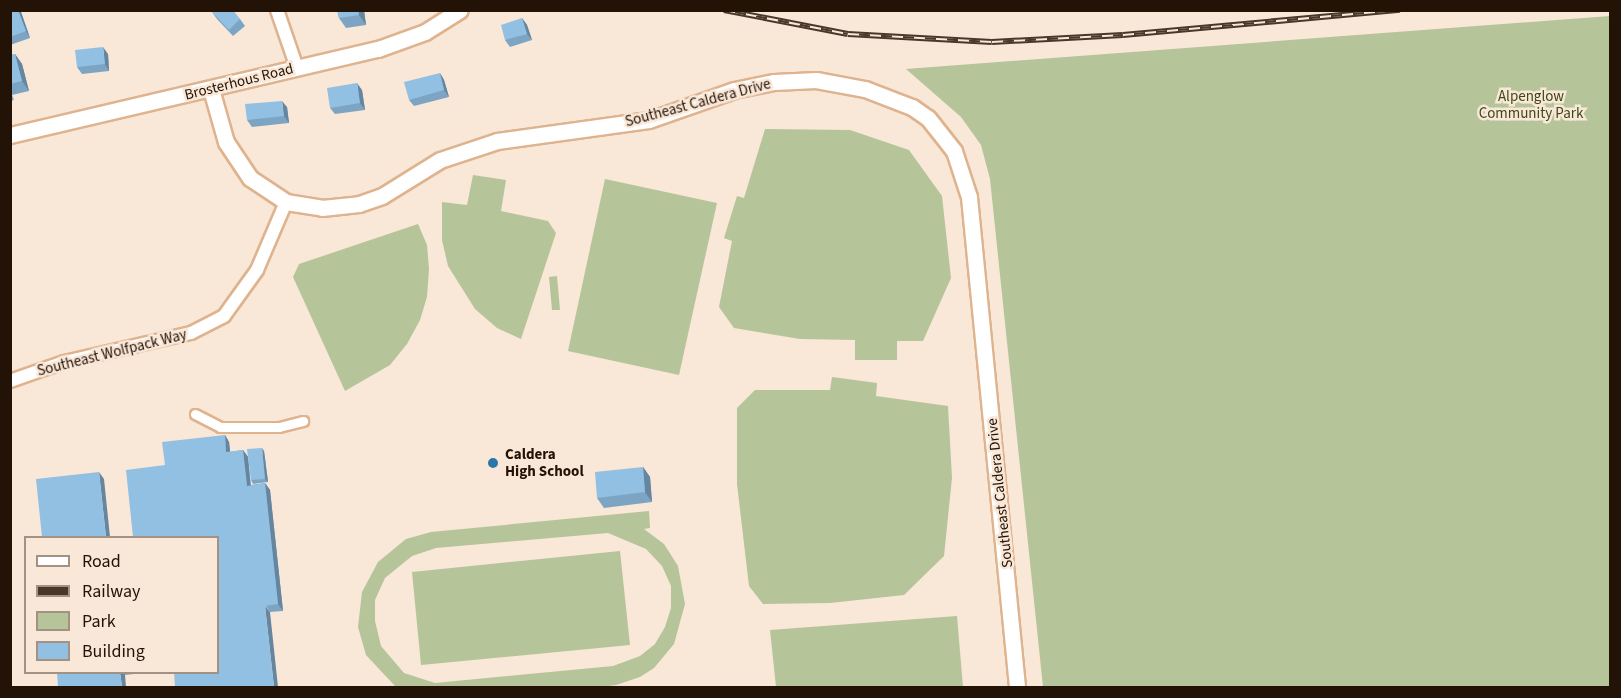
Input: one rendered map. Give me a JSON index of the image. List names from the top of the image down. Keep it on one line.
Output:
{"streets":{"street":["Brosterhous Road","Southeast Caldera Drive","Southeast Wolfpack Way"]},"crossings":[["Brosterhous Road","Southeast Caldera Drive"],["Southeast Caldera Drive","Southeast Wolfpack Way"]],"parks":["Alpenglow Community Park"],"places":["Caldera High School"],"legend":["Road","Railway","Park","Building"]}
